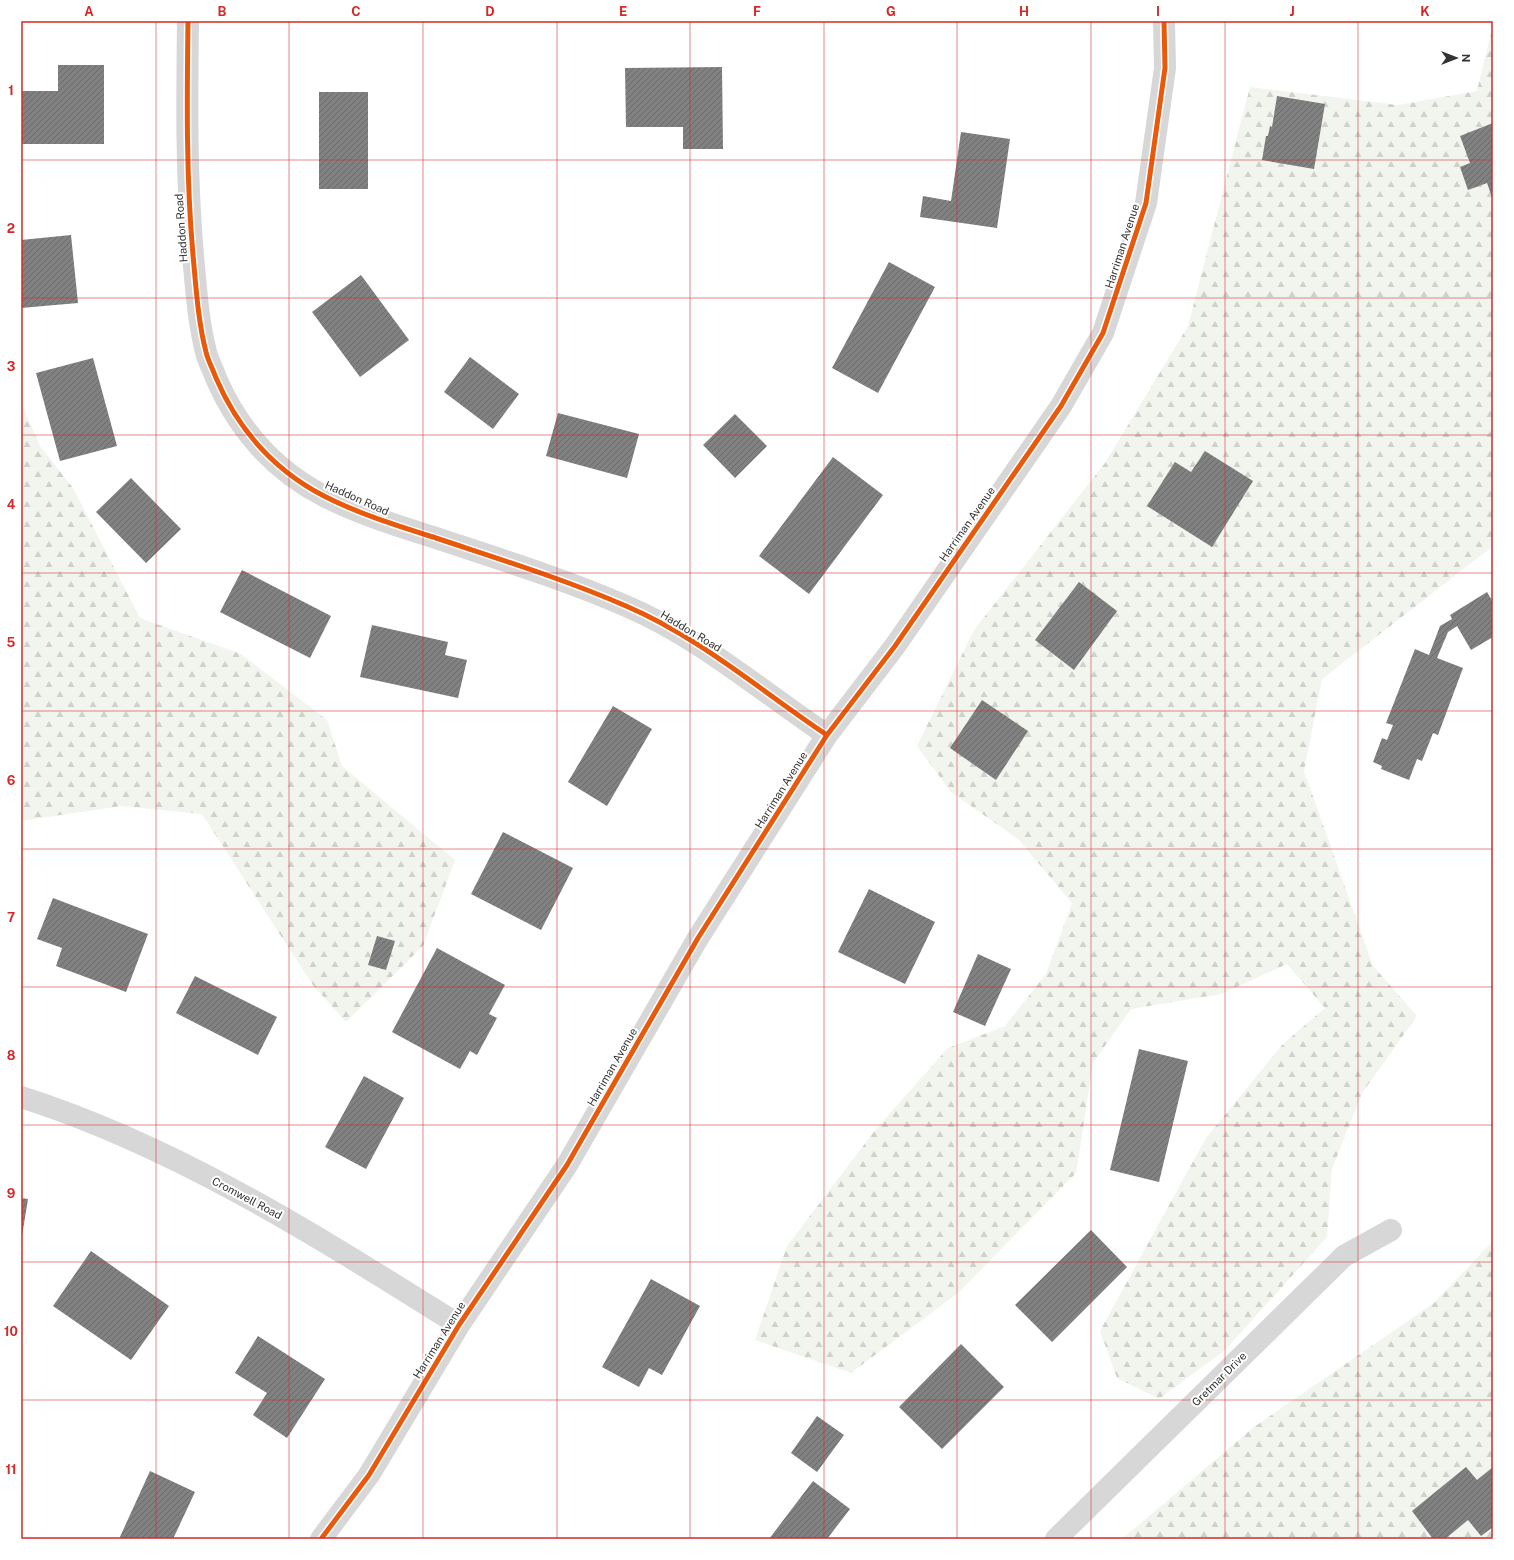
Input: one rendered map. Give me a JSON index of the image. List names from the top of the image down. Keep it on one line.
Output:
{"streets":{"street":["Haddon Road","Harriman Avenue","Cromwell Road","Gretmar Drive"]},"crossings":[["Haddon Road","Harriman Avenue"],["Harriman Avenue","Cromwell Road"]],"north":"right","grid":{"columns":["A","B","C","D","E","F","G","H","I","J","K"],"rows":["1","2","3","4","5","6","7","8","9","10","11"]}}
